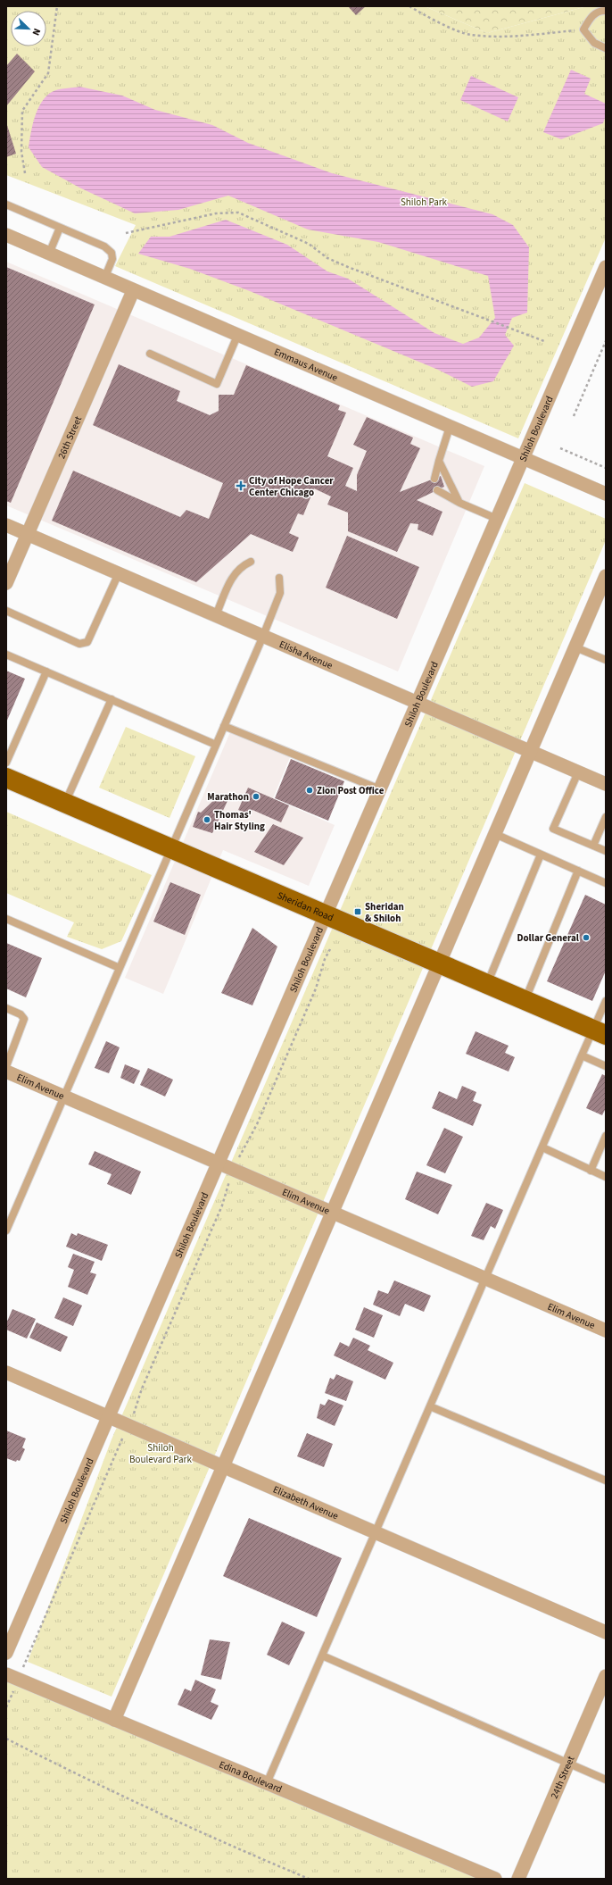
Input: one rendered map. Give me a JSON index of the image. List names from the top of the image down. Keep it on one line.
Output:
{"streets":{"main road":["Sheridan Road"],"street":["Emmaus Avenue","Shiloh Boulevard","26th Street","Elisha Avenue","Elim Avenue","Elizabeth Avenue","Edina Boulevard","24th Street"]},"crossings":[["Emmaus Avenue","Shiloh Boulevard"],["Emmaus Avenue","26th Street"],["Shiloh Boulevard","Elisha Avenue"],["Shiloh Boulevard","Sheridan Road"],["Shiloh Boulevard","Elim Avenue"],["Shiloh Boulevard","Elizabeth Avenue"],["26th Street","Elisha Avenue"]],"parks":["Shiloh Park","Shiloh Boulevard Park"],"places":{"health":["City of Hope Cancer Center Chicago"],"other":["Zion Post Office","Marathon","Thomas' Hair Styling","Dollar General"],"transit":["Sheridan & Shiloh"]},"north":"bottom right"}
